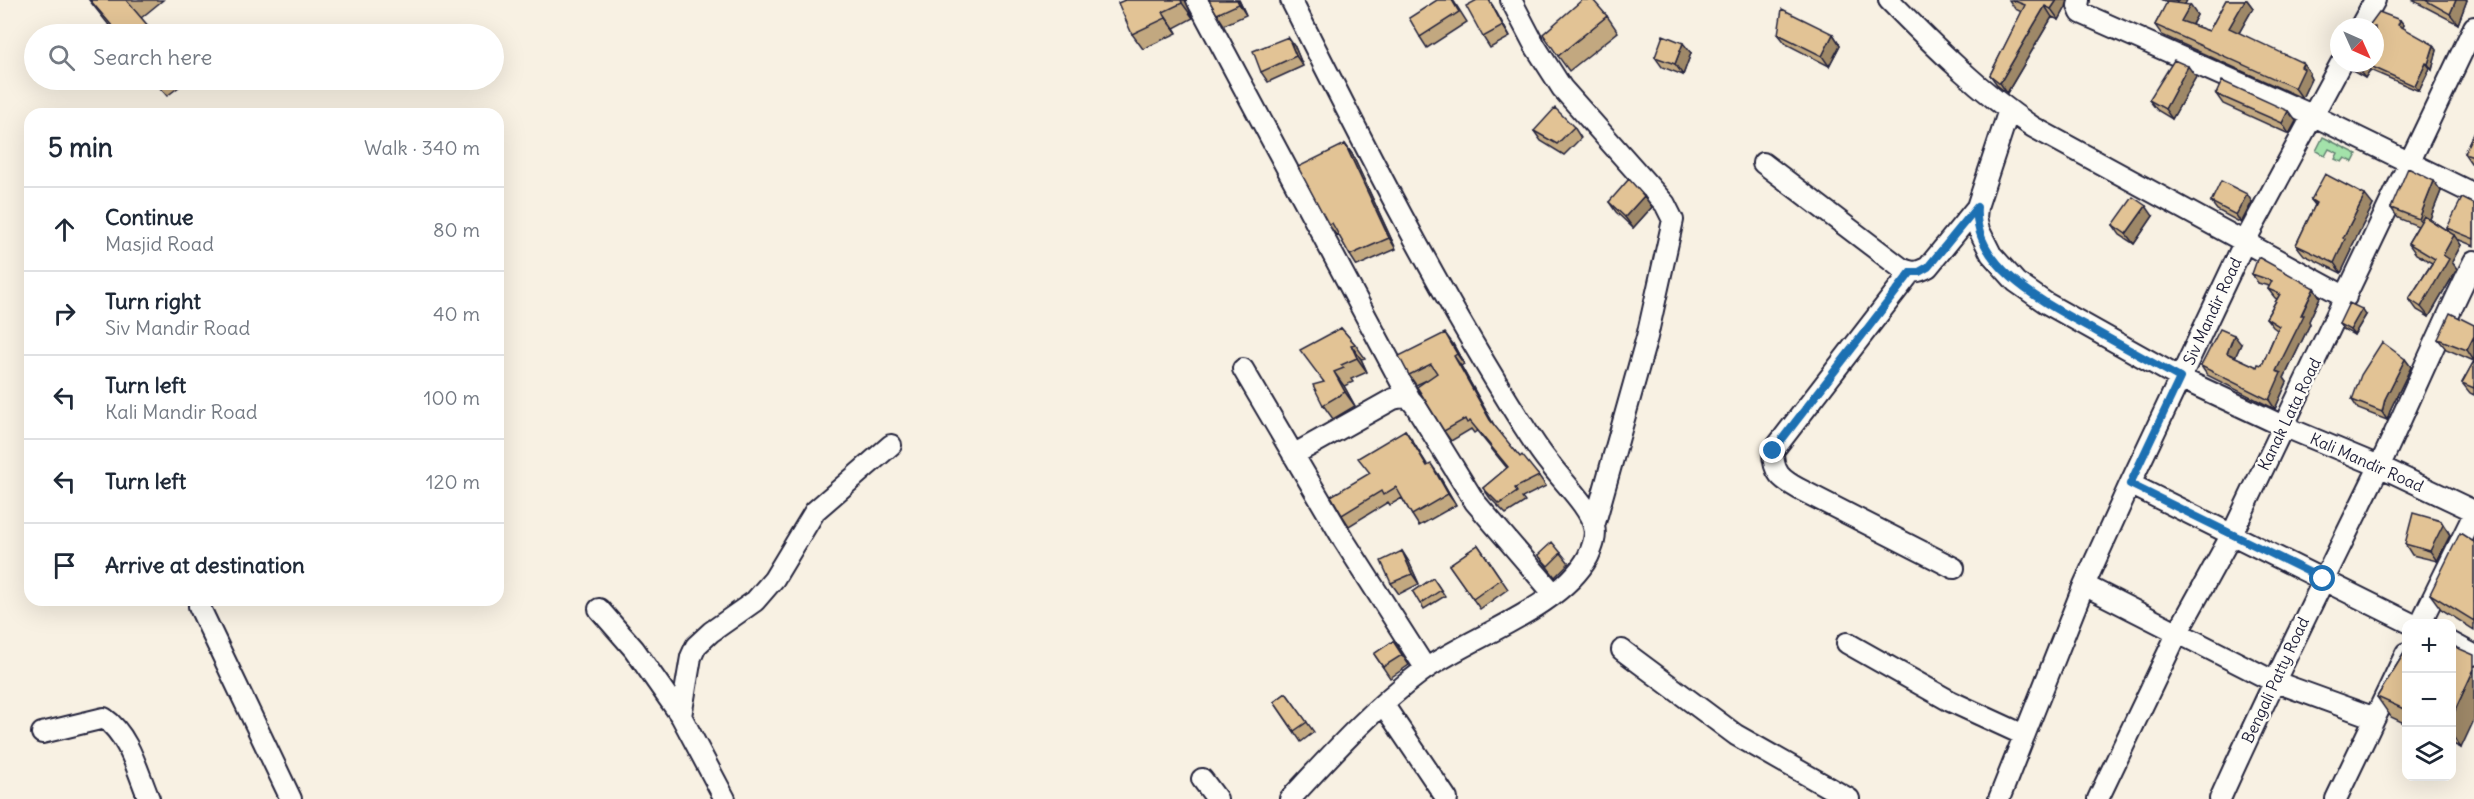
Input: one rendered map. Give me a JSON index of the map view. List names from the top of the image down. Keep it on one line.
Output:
{"streets":{"street":["Siv Mandir Road","Kanak Lata Road","Kali Mandir Road","Bengali Patty Road"]},"crossings":[["Siv Mandir Road","Kali Mandir Road"],["Kanak Lata Road","Kali Mandir Road"],["Kali Mandir Road","Bengali Patty Road"]],"north":"bottom right","page":{"search":"Search here","heading":["5 min","Walk · 340 m"],"list":[["Continue","Masjid Road","80 m"],["Turn right","Siv Mandir Road","40 m"],["Turn left","Kali Mandir Road","100 m"],["Turn left","120 m"],"Arrive at destination"],"map_buttons":["+","−"]}}
